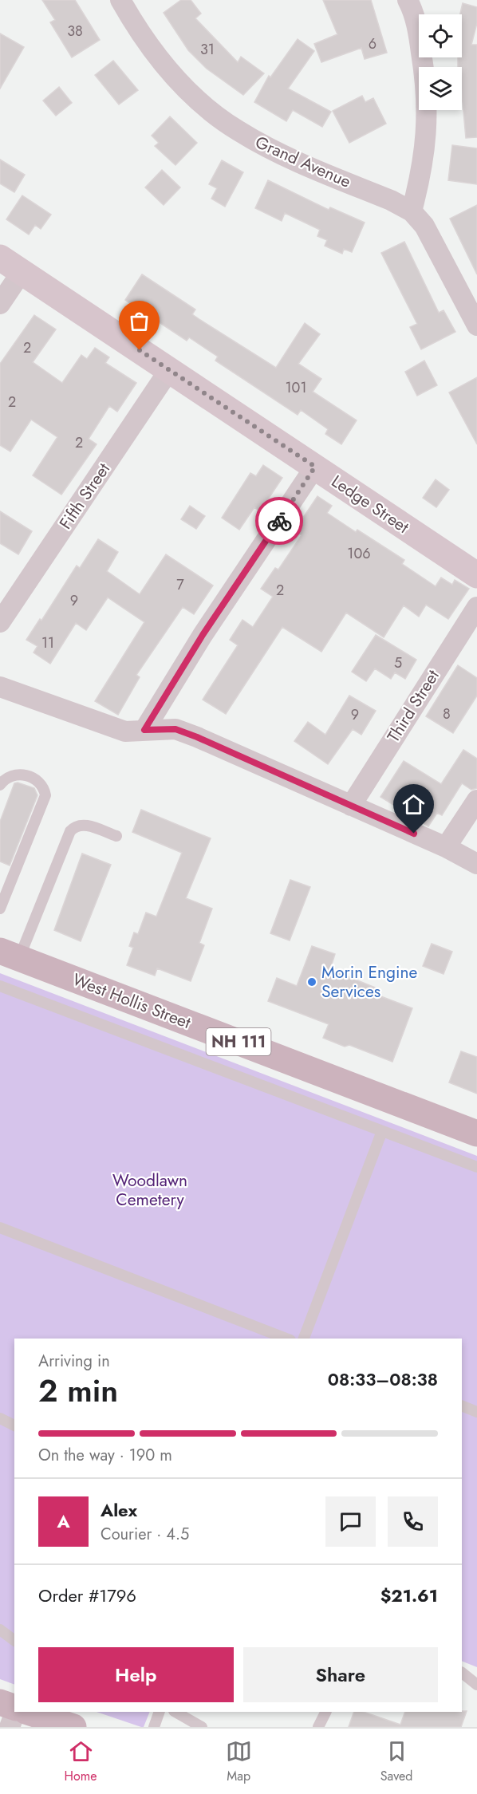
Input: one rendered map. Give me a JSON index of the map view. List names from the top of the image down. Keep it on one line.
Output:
{"streets":{"main road":["West Hollis Street","NH 111"],"street":["Grand Avenue","Fifth Street","Ledge Street","Third Street"]},"crossings":[["Fifth Street","Ledge Street"]],"parks":["Woodlawn Cemetery"],"places":["Morin Engine Services"],"house_numbers":["38","6","31","2","101","2","2","106","7","2","9","11","5","8","9"],"page":{"heading":["2 min","Arriving in","08:33–08:38"],"panel":["Alex","Courier · 4.5","Order #1796","$21.61"],"bar":"On the way · 190 m","round":"A","buttons":["Help","Share"],"tabs":["Home","Map","Saved"]}}
